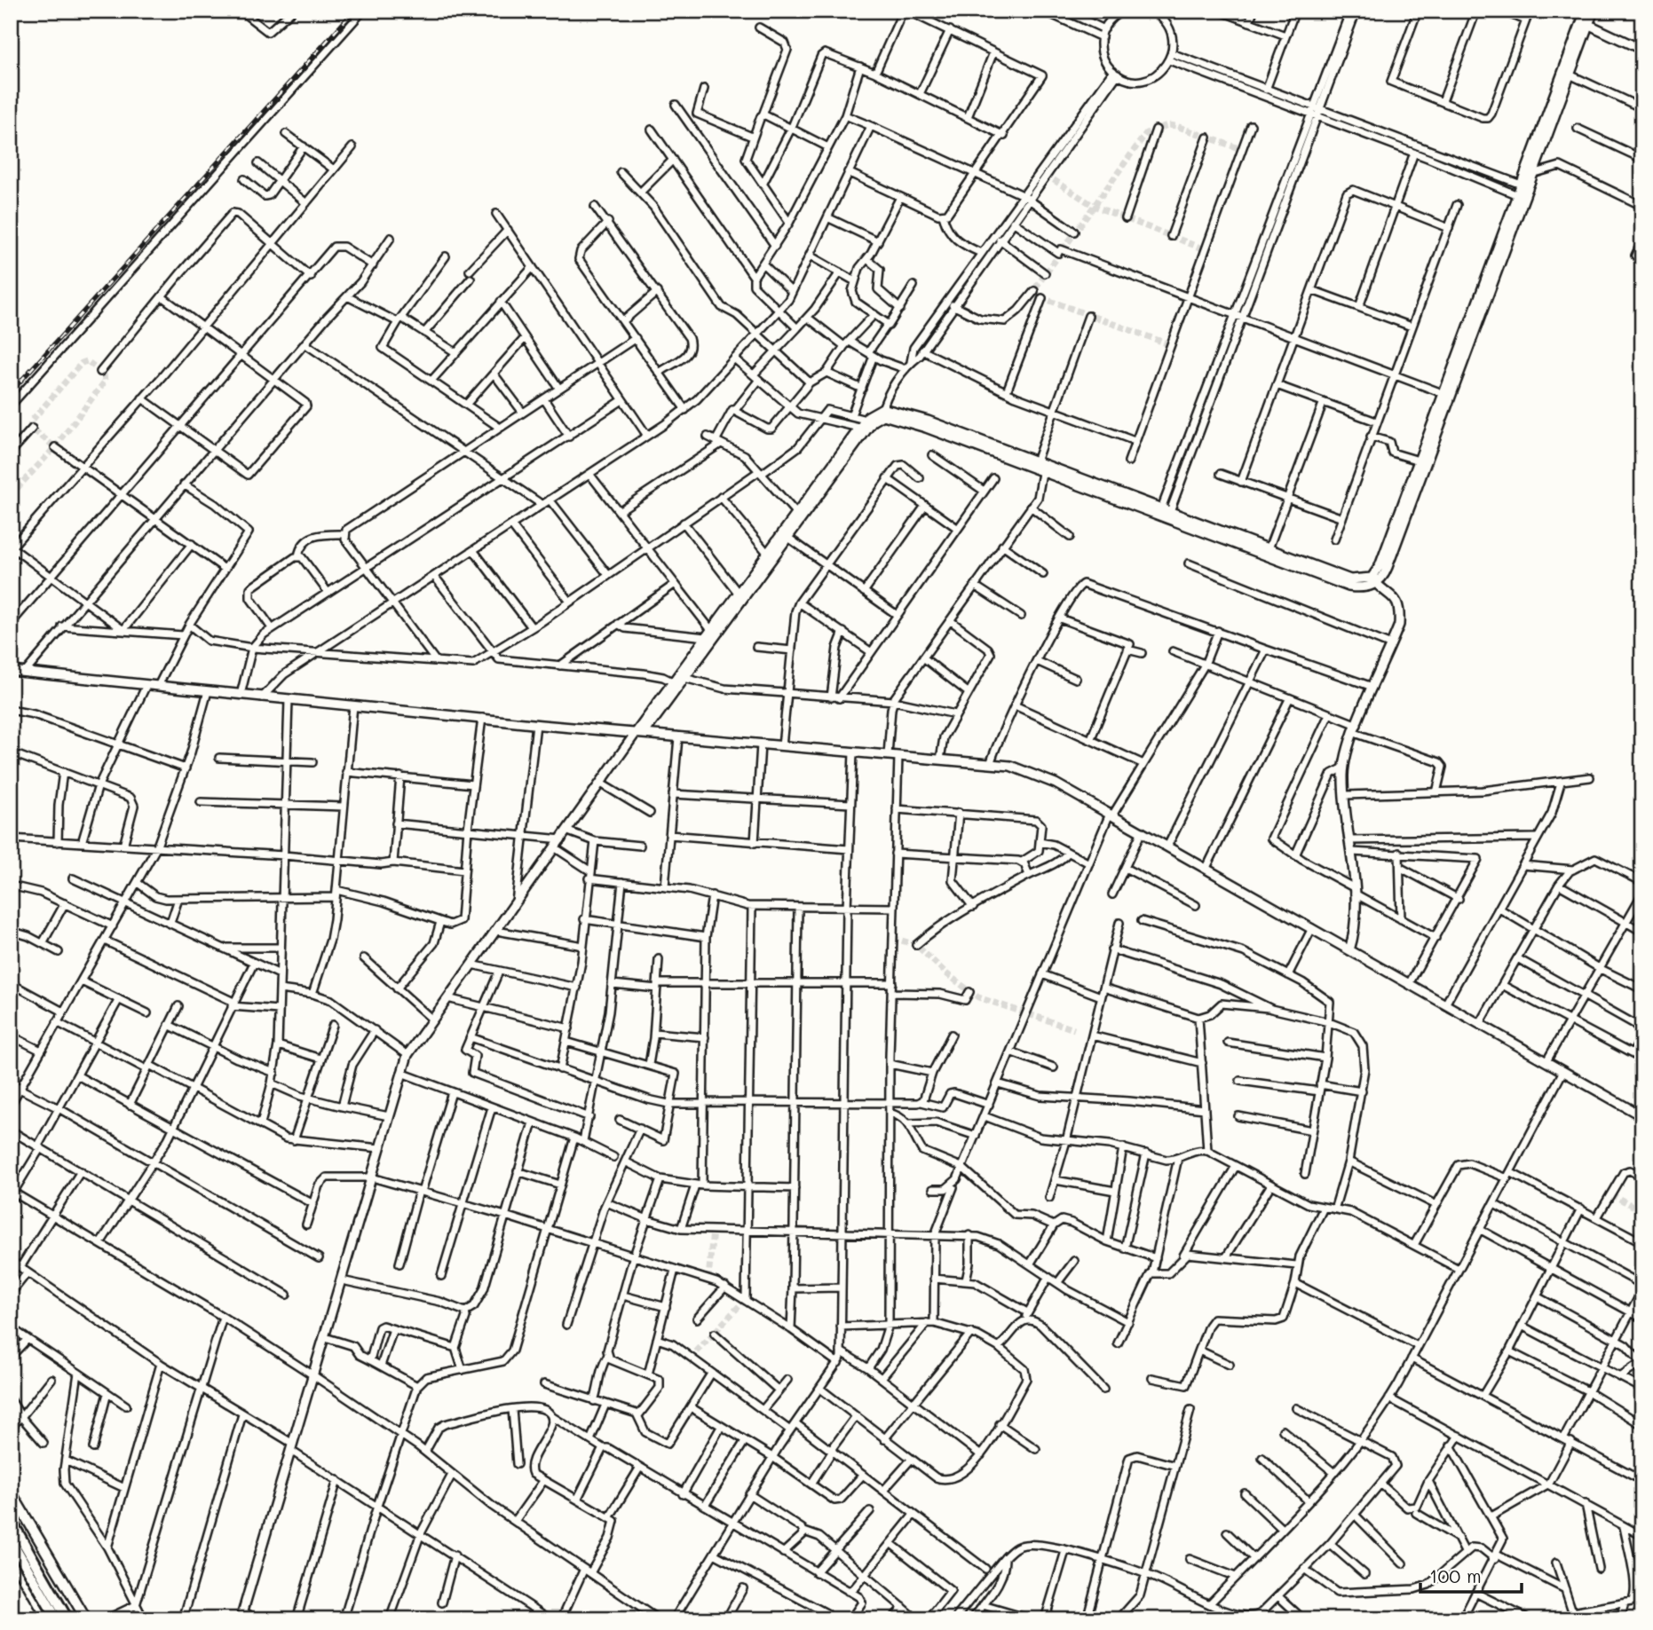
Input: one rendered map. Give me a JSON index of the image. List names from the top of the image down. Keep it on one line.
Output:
{"scale_bar":"100 m"}
